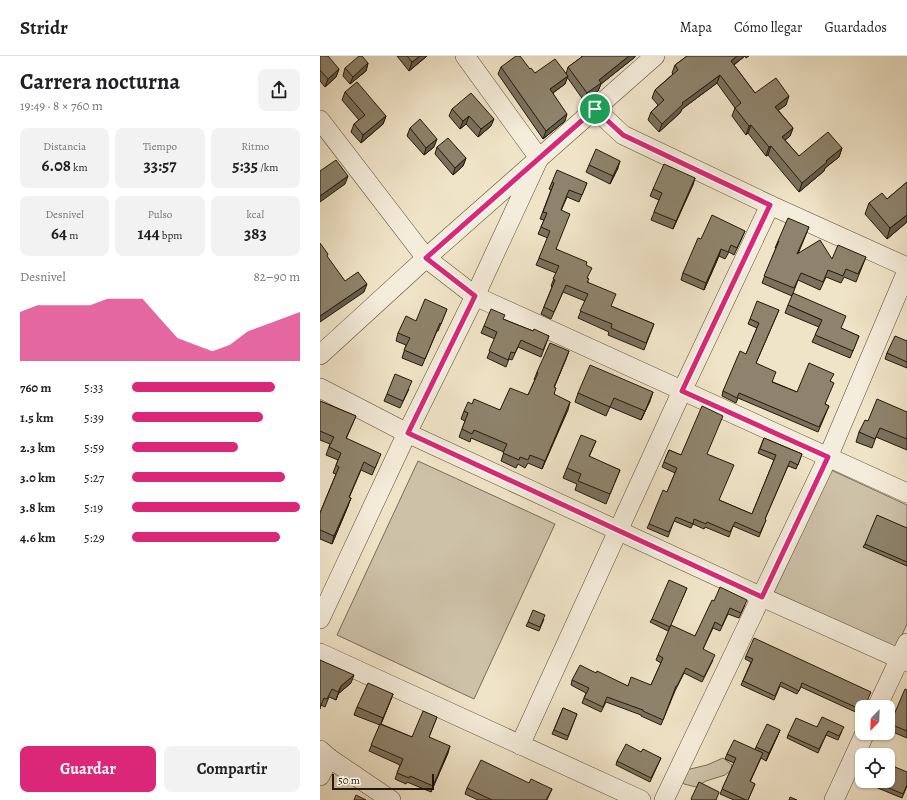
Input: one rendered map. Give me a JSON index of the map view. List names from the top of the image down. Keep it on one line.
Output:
{"scale_bar":"50 m","north":"bottom left","page":{"header":"Stridr","nav":["Mapa","Cómo llegar","Guardados"],"heading":["Carrera nocturna","19:49 · 8 × 760 m"],"stats":[["Distancia","6.08 km"],["Tiempo","33:57"],["Ritmo","5:35 /km"],["Desnivel","64 m"],["Pulso","144 bpm"],["kcal","383"]],"chart":["Desnivel","82–90 m"],"list":[{"name":"760 m","note":"5:33"},{"name":"1.5 km","note":"5:39"},{"name":"2.3 km","note":"5:59"},{"name":"3.0 km","note":"5:27"},{"name":"3.8 km","note":"5:19"},{"name":"4.6 km","note":"5:29"}],"buttons":["Guardar","Compartir"],"scale":"50 m"}}
